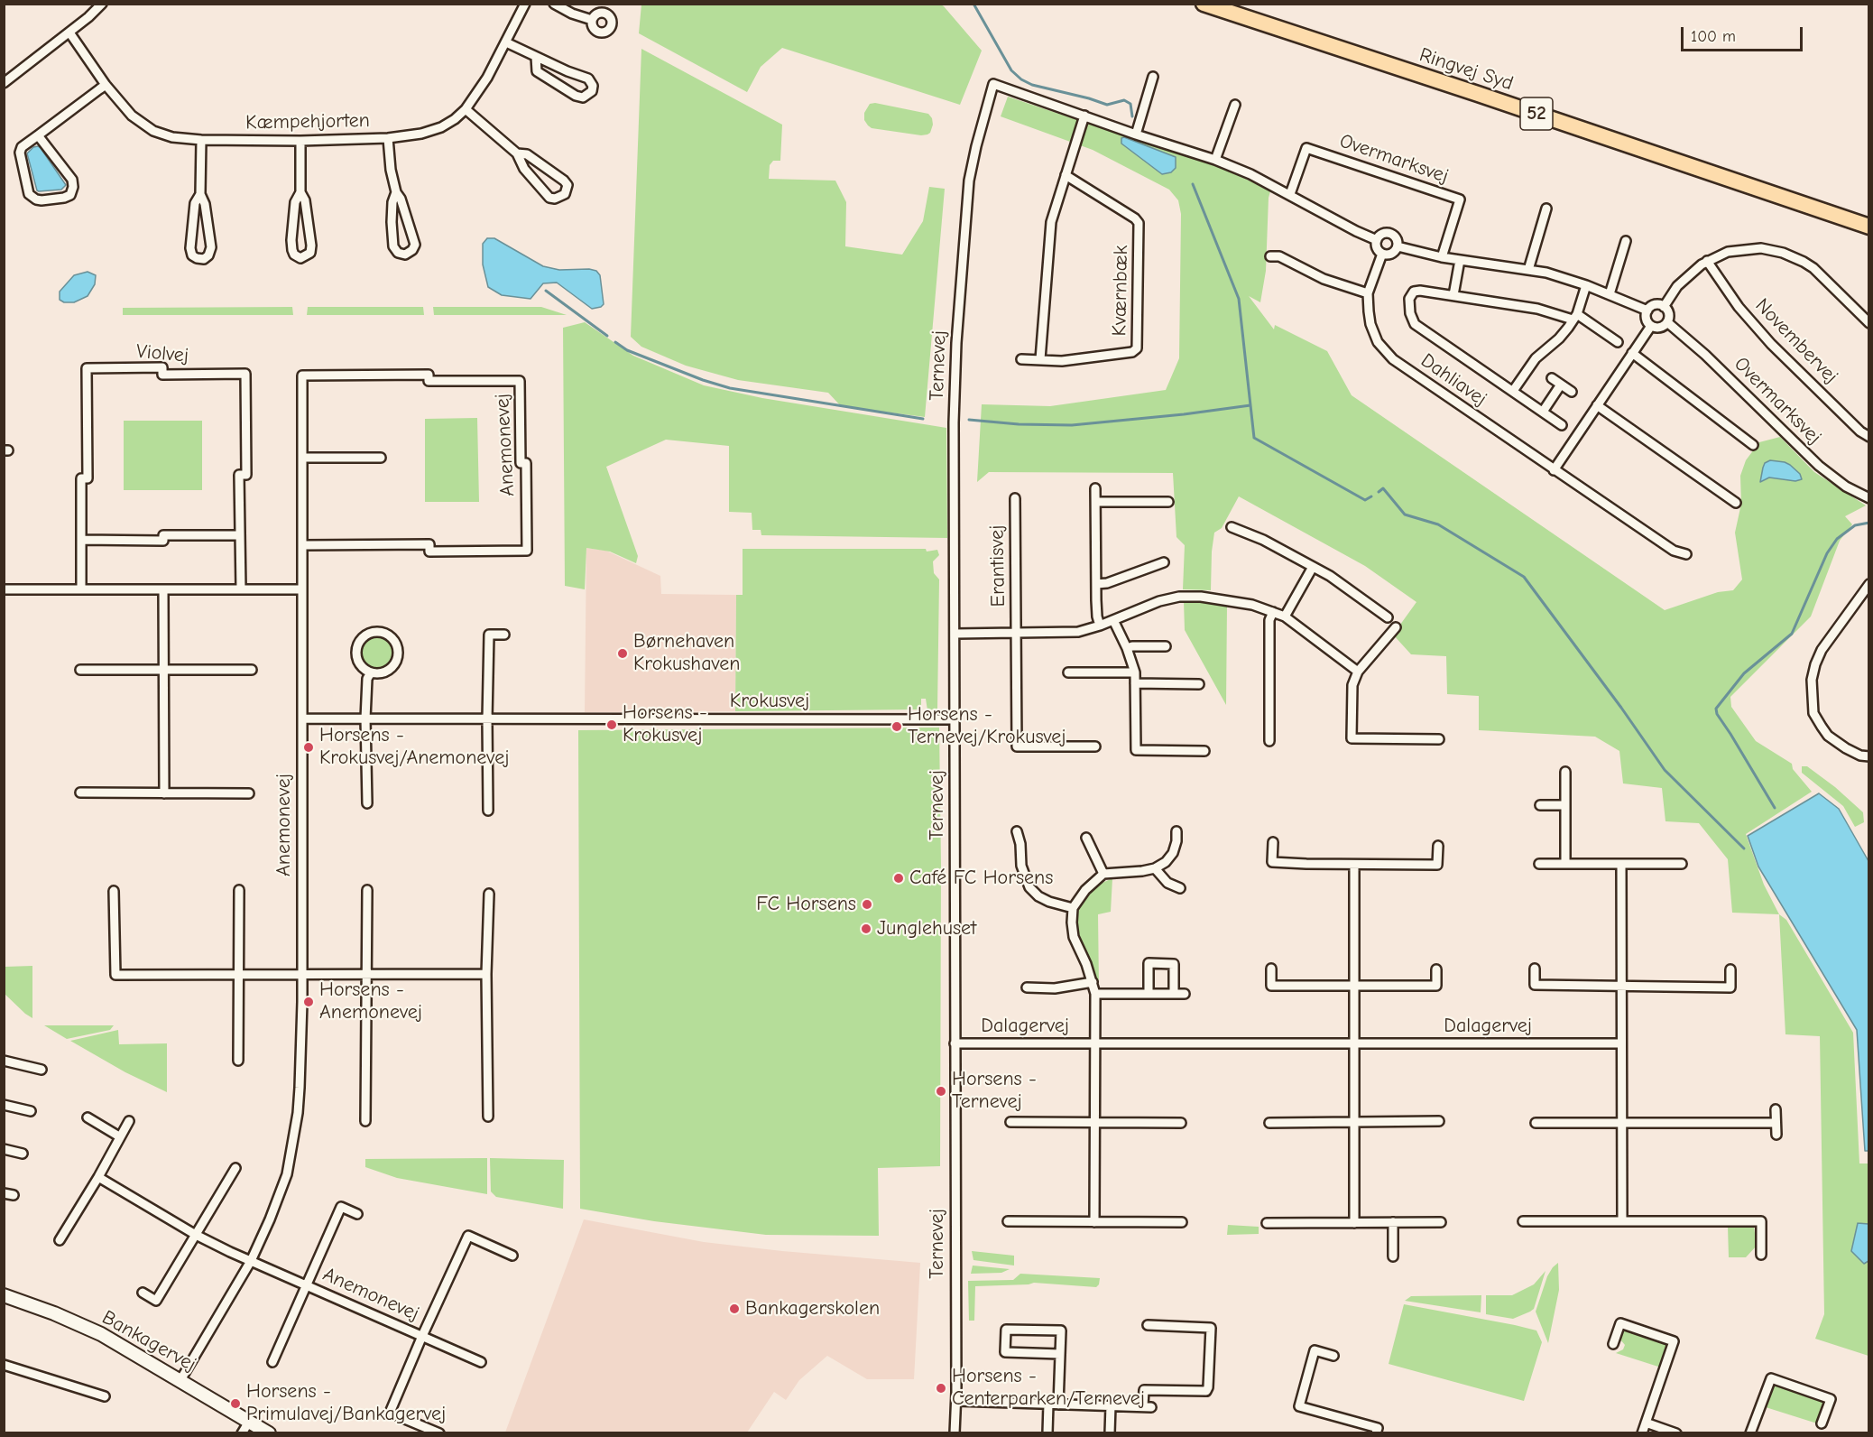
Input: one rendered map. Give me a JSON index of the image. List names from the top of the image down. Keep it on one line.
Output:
{"streets":{"highway":["Ringvej Syd","52"],"street":["Kæmpehjorten","Overmarksvej","Kværnbæk","Novembervej","Violvej","Ternevej","Dahliavej","Anemonevej","Erantisvej","Krokusvej","Dalagervej","Bankagervej"]},"crossings":[["Ternevej","Erantisvej"],["Ternevej","Krokusvej"],["Ternevej","Dalagervej"],["Anemonevej","Krokusvej"],["Anemonevej","Bankagervej"]],"places":["Børnehaven Krokushaven","Horsens - Krokusvej","Horsens - Ternevej/Krokusvej","Horsens - Krokusvej/Anemonevej","Café FC Horsens","FC Horsens","Junglehuset","Horsens - Anemonevej","Horsens - Ternevej","Bankagerskolen","Horsens - Centerparken/Ternevej","Horsens - Primulavej/Bankagervej"],"scale_bar":"100 m"}
